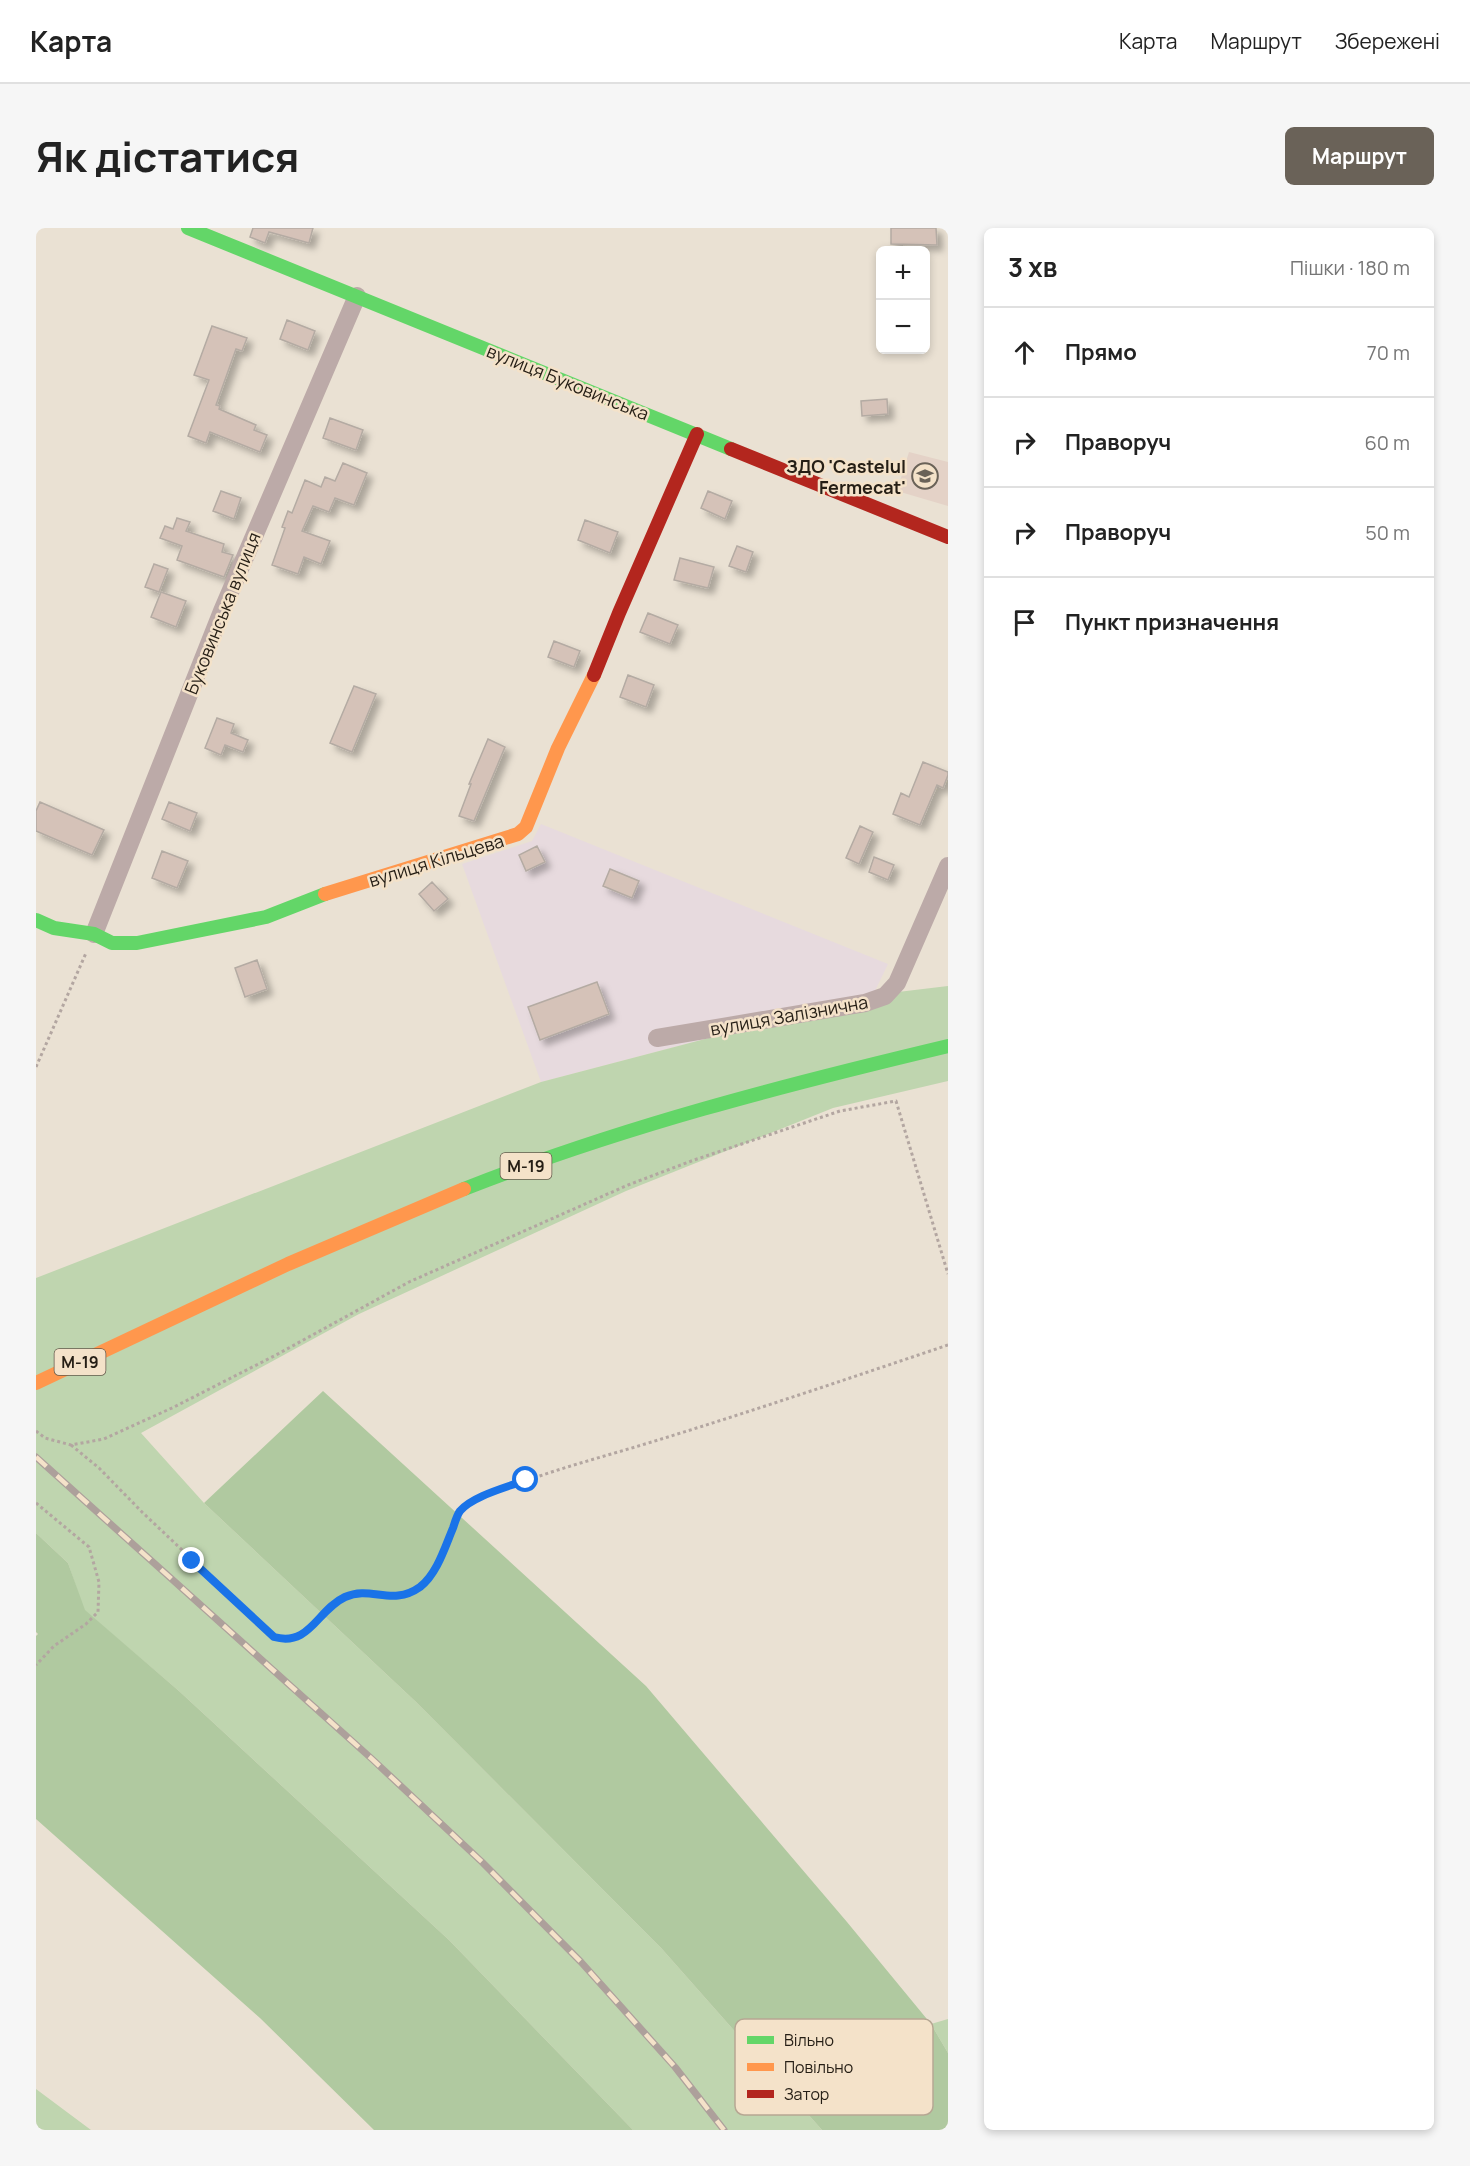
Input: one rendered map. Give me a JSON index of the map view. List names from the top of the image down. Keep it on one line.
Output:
{"streets":{"main road":["вулиця Буковинська","вулиця Кільцева","М-19"],"street":["Буковинська вулиця","вулиця Залізнична"]},"crossings":[["вулиця Буковинська","Буковинська вулиця"],["вулиця Буковинська","вулиця Кільцева"],["Буковинська вулиця","вулиця Кільцева"]],"places":{"school or university":["ЗДО 'Castelul Fermecat'"]},"legend":["Вільно","Повільно","Затор"],"page":{"header":"Карта","nav":["Карта","Маршрут","Збережені"],"title":"Як дістатися","buttons":"Маршрут","heading":["3 хв","Пішки · 180 m"],"map_buttons":["+","−"],"list":[["Прямо","70 m"],["Праворуч","60 m"],["Праворуч","50 m"],"Пункт призначення"]}}
